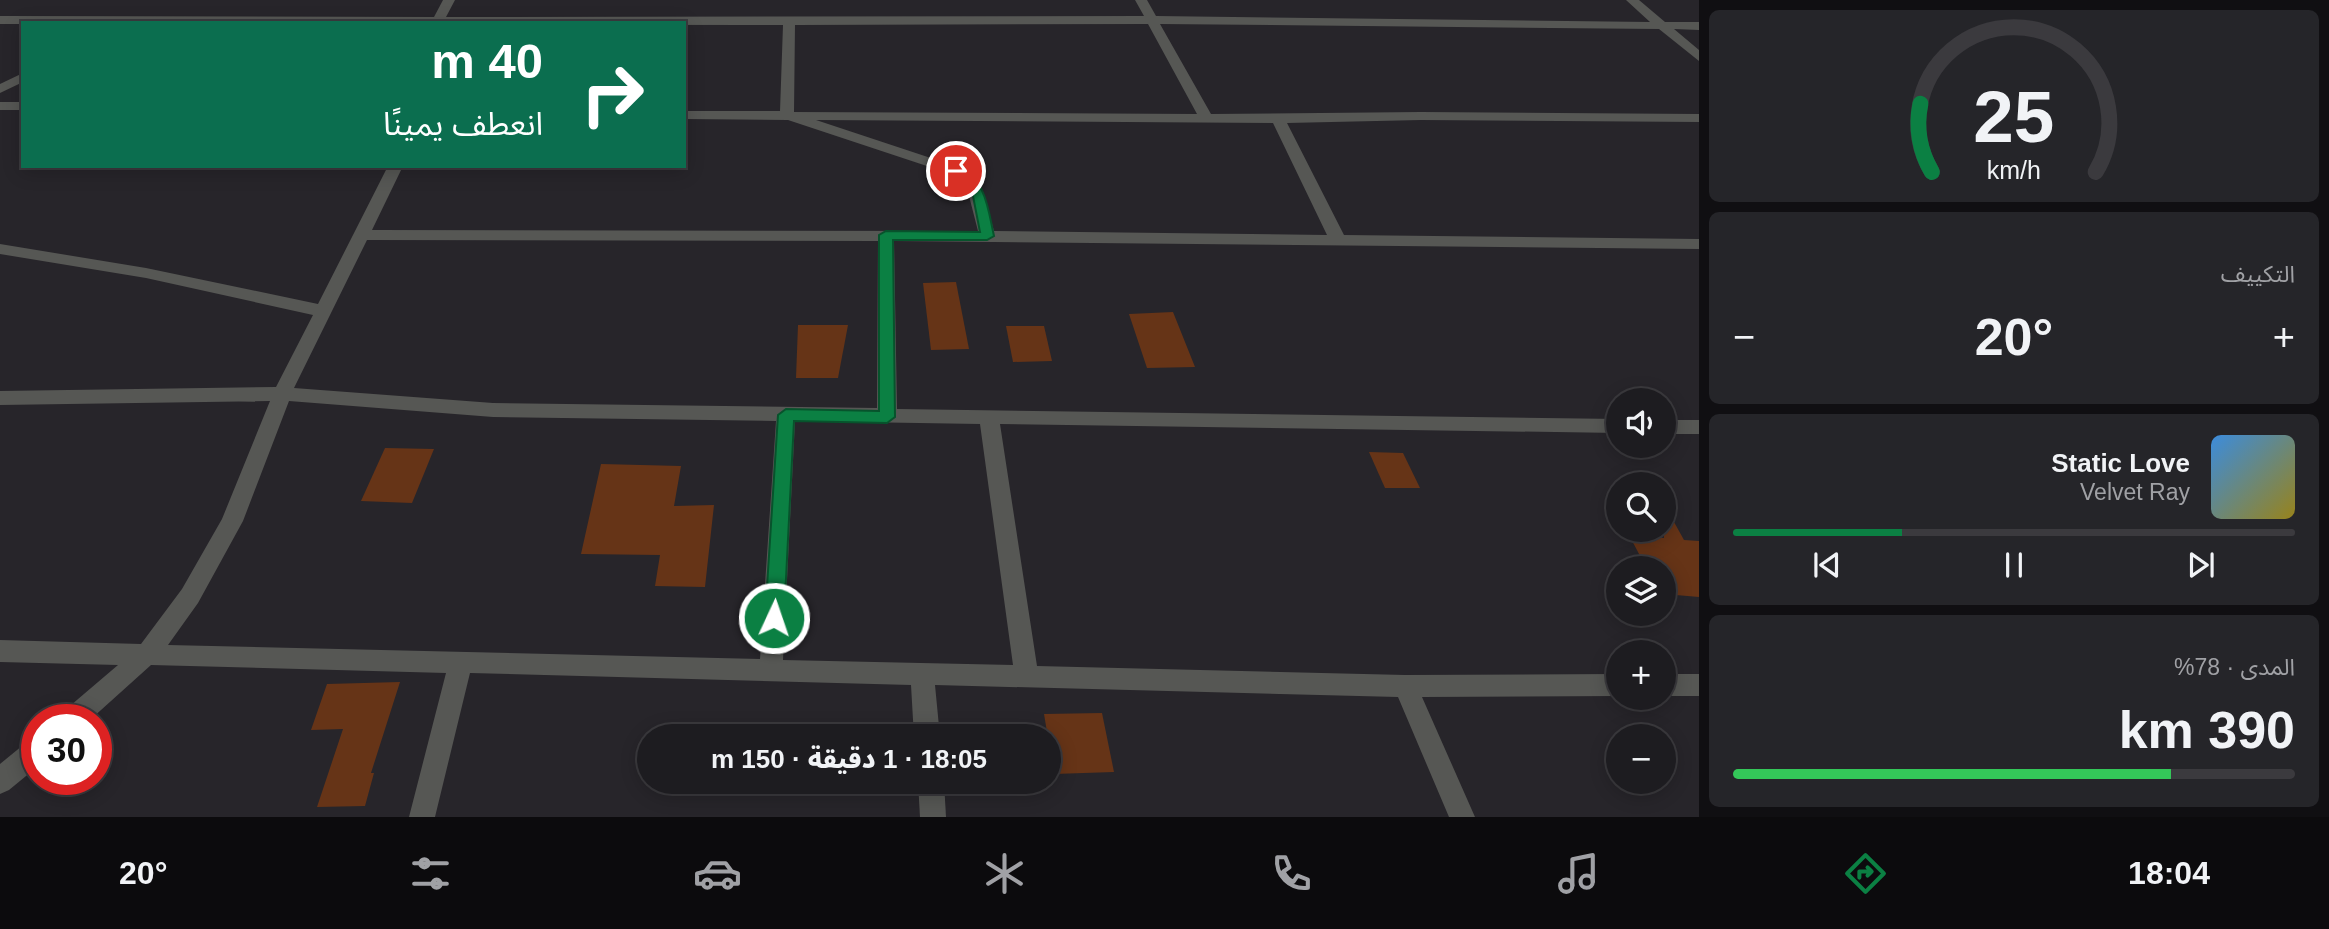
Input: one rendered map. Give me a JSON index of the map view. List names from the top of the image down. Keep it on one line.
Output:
{"page":{"turn":["40 m","انعطف يمينًا"],"tile":["التكييف",["المدى · 78%","390 km"]],"heat":["−","20°","+"],"map_buttons":["+","−"],"song":["Static Love","Velvet Ray"],"limit":"30","trip":"18:05 · 1 دقيقة · 150 m","tabs":["18:04","20°"],"gauge":["25","km/h"]}}
